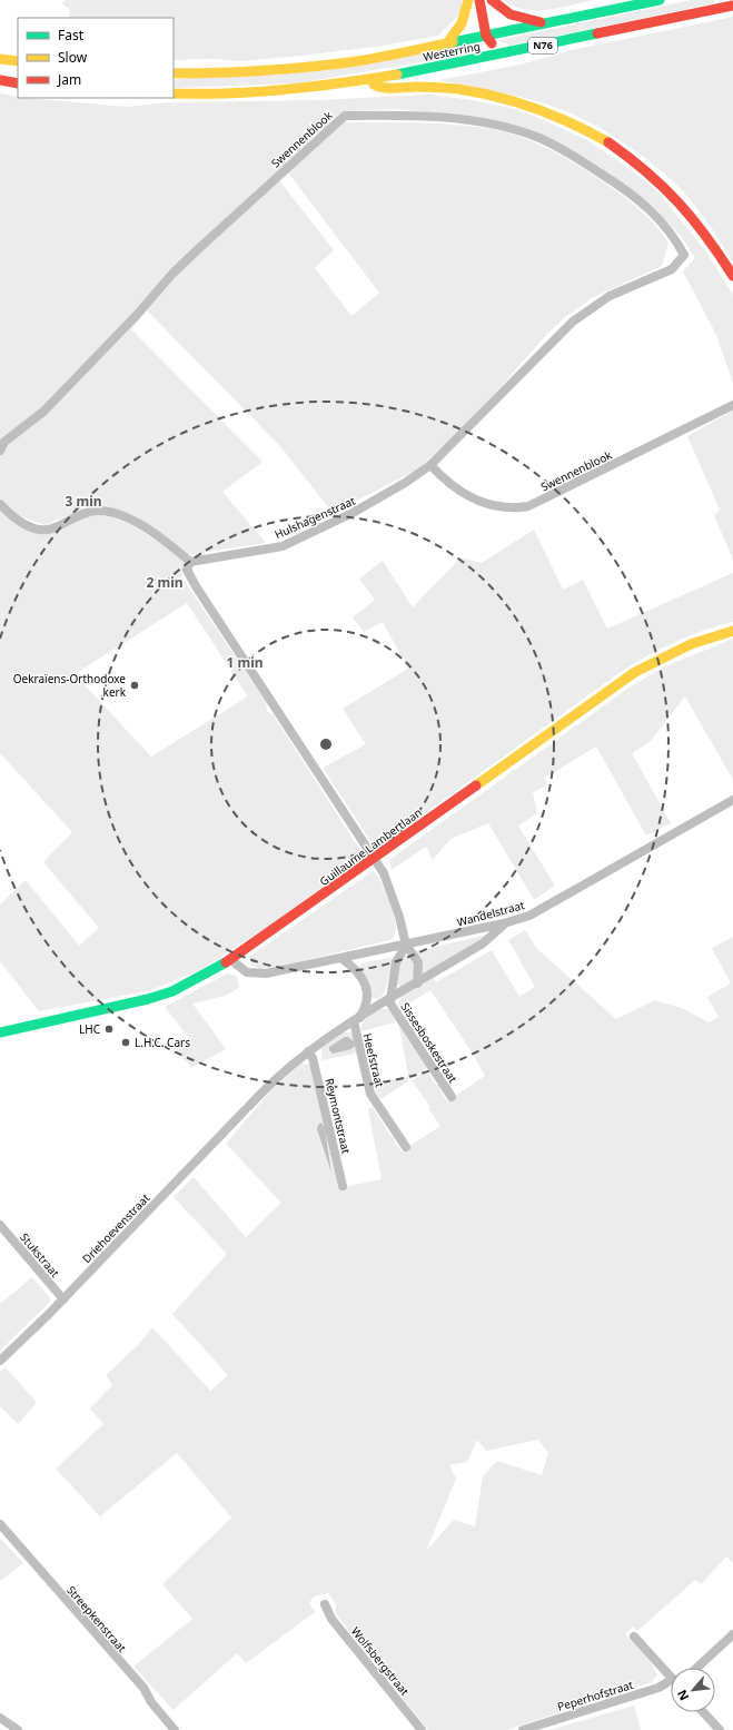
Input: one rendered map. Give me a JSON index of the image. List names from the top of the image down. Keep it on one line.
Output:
{"streets":{"main road":["N76","Westerring","Guillaume Lambertlaan"],"street":["Swennenblook","Hulshagenstraat","Wandelstraat","Sissesboskestraat","Heefstraat","Reymontstraat","Driehoevenstraat","Stukstraat","Streepkenstraat","Wolfsbergstraat","Peperhofstraat"]},"crossings":[["Swennenblook","Hulshagenstraat"],["Guillaume Lambertlaan","Wandelstraat"],["Wandelstraat","Driehoevenstraat"],["Sissesboskestraat","Driehoevenstraat"],["Heefstraat","Driehoevenstraat"],["Reymontstraat","Driehoevenstraat"],["Driehoevenstraat","Stukstraat"]],"places":["Oekraïens-Orthodoxe kerk","LHC","L.H.C. Cars"],"legend":["Fast","Slow","Jam"],"north":"bottom left","rings":["3 min","2 min","1 min"]}
